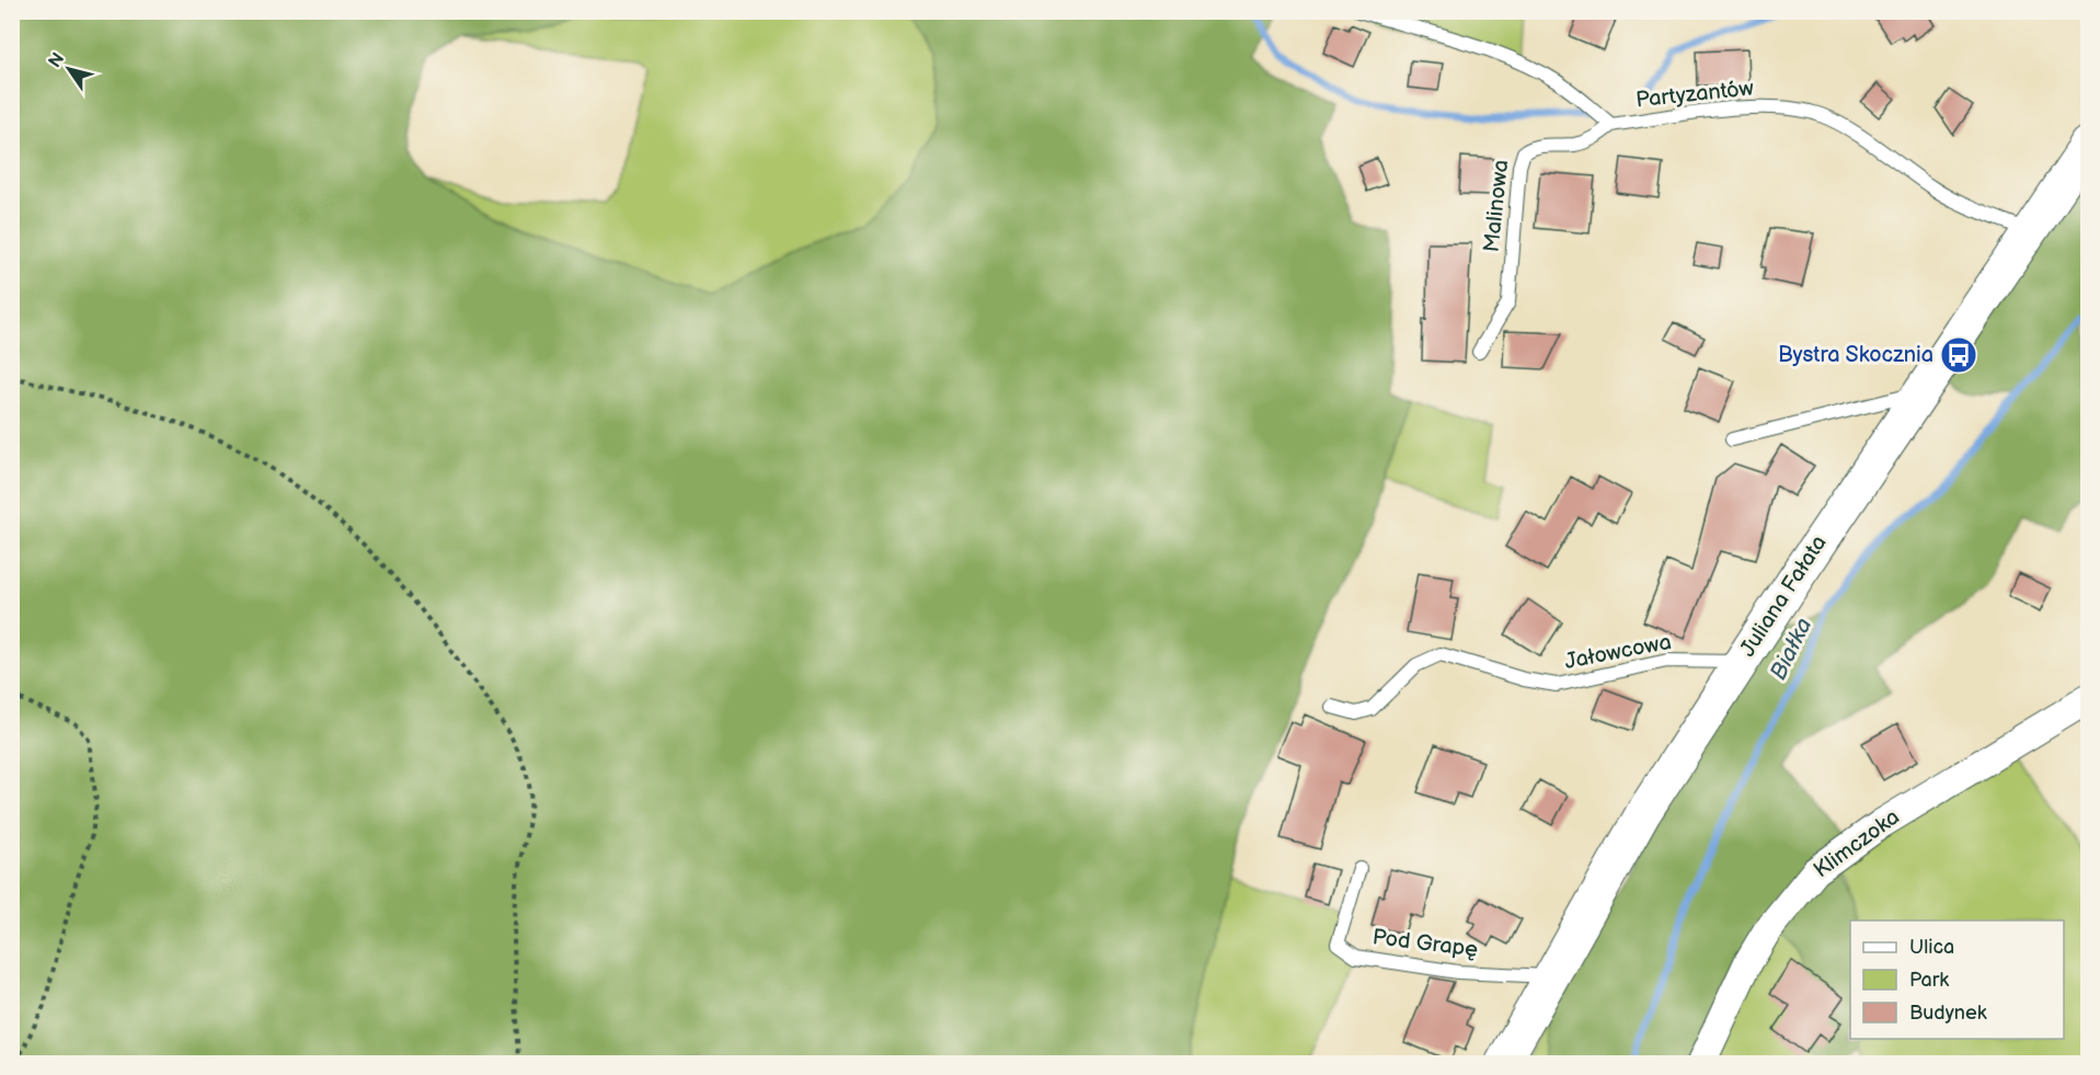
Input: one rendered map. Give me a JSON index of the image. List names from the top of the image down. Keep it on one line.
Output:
{"streets":{"street":["Juliana Fałata","Klimczoka"],"lane":["Partyzantów","Malinowa","Jałowcowa","Pod Grapę"]},"crossings":[["Partyzantów","Malinowa"],["Partyzantów","Juliana Fałata"],["Juliana Fałata","Jałowcowa"],["Juliana Fałata","Pod Grapę"]],"water":["Białka"],"places":{"bus stop":["Bystra Skocznia"]},"legend":["Ulica","Park","Budynek"],"north":"top left"}
